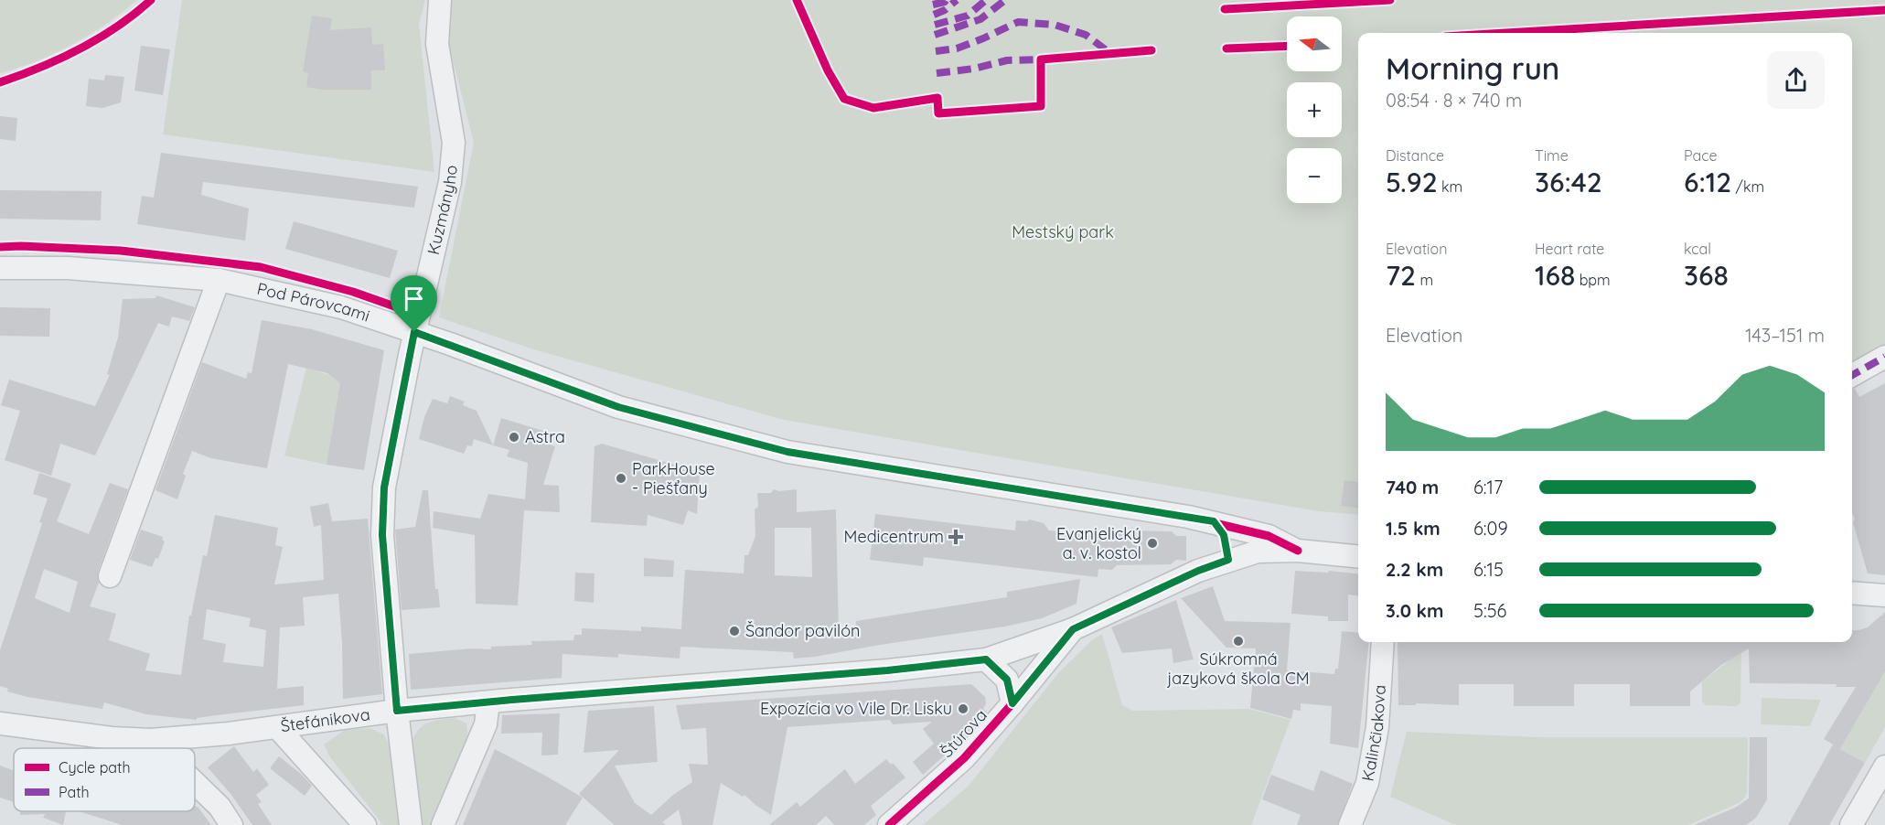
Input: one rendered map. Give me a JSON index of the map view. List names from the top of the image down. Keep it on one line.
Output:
{"streets":{"street":["Kuzmányho","Pod Párovcami","Štefánikova","Kalinčiakova","Štúrova"]},"crossings":[["Kuzmányho","Pod Párovcami"],["Kuzmányho","Štefánikova"],["Pod Párovcami","Štefánikova"],["Štefánikova","Štúrova"]],"parks":["Mestský park"],"places":{"other":["Astra","ParkHouse - Piešťany","Evanjelický a. v. kostol","Šandor pavilón","Súkromná jazyková škola CM","Expozícia vo Vile Dr. Lisku"],"health":["Medicentrum"]},"legend":["Cycle path","Path"],"north":"left","page":{"map_buttons":["+","−"],"heading":["Morning run","08:54 · 8 × 740 m"],"stats":[["Distance","5.92 km"],["Time","36:42"],["Pace","6:12 /km"],["Elevation","72 m"],["Heart rate","168 bpm"],["kcal","368"]],"chart":["Elevation","143–151 m"],"list":[{"name":"740 m","note":"6:17"},{"name":"1.5 km","note":"6:09"},{"name":"2.2 km","note":"6:15"},{"name":"3.0 km","note":"5:56"}]}}
